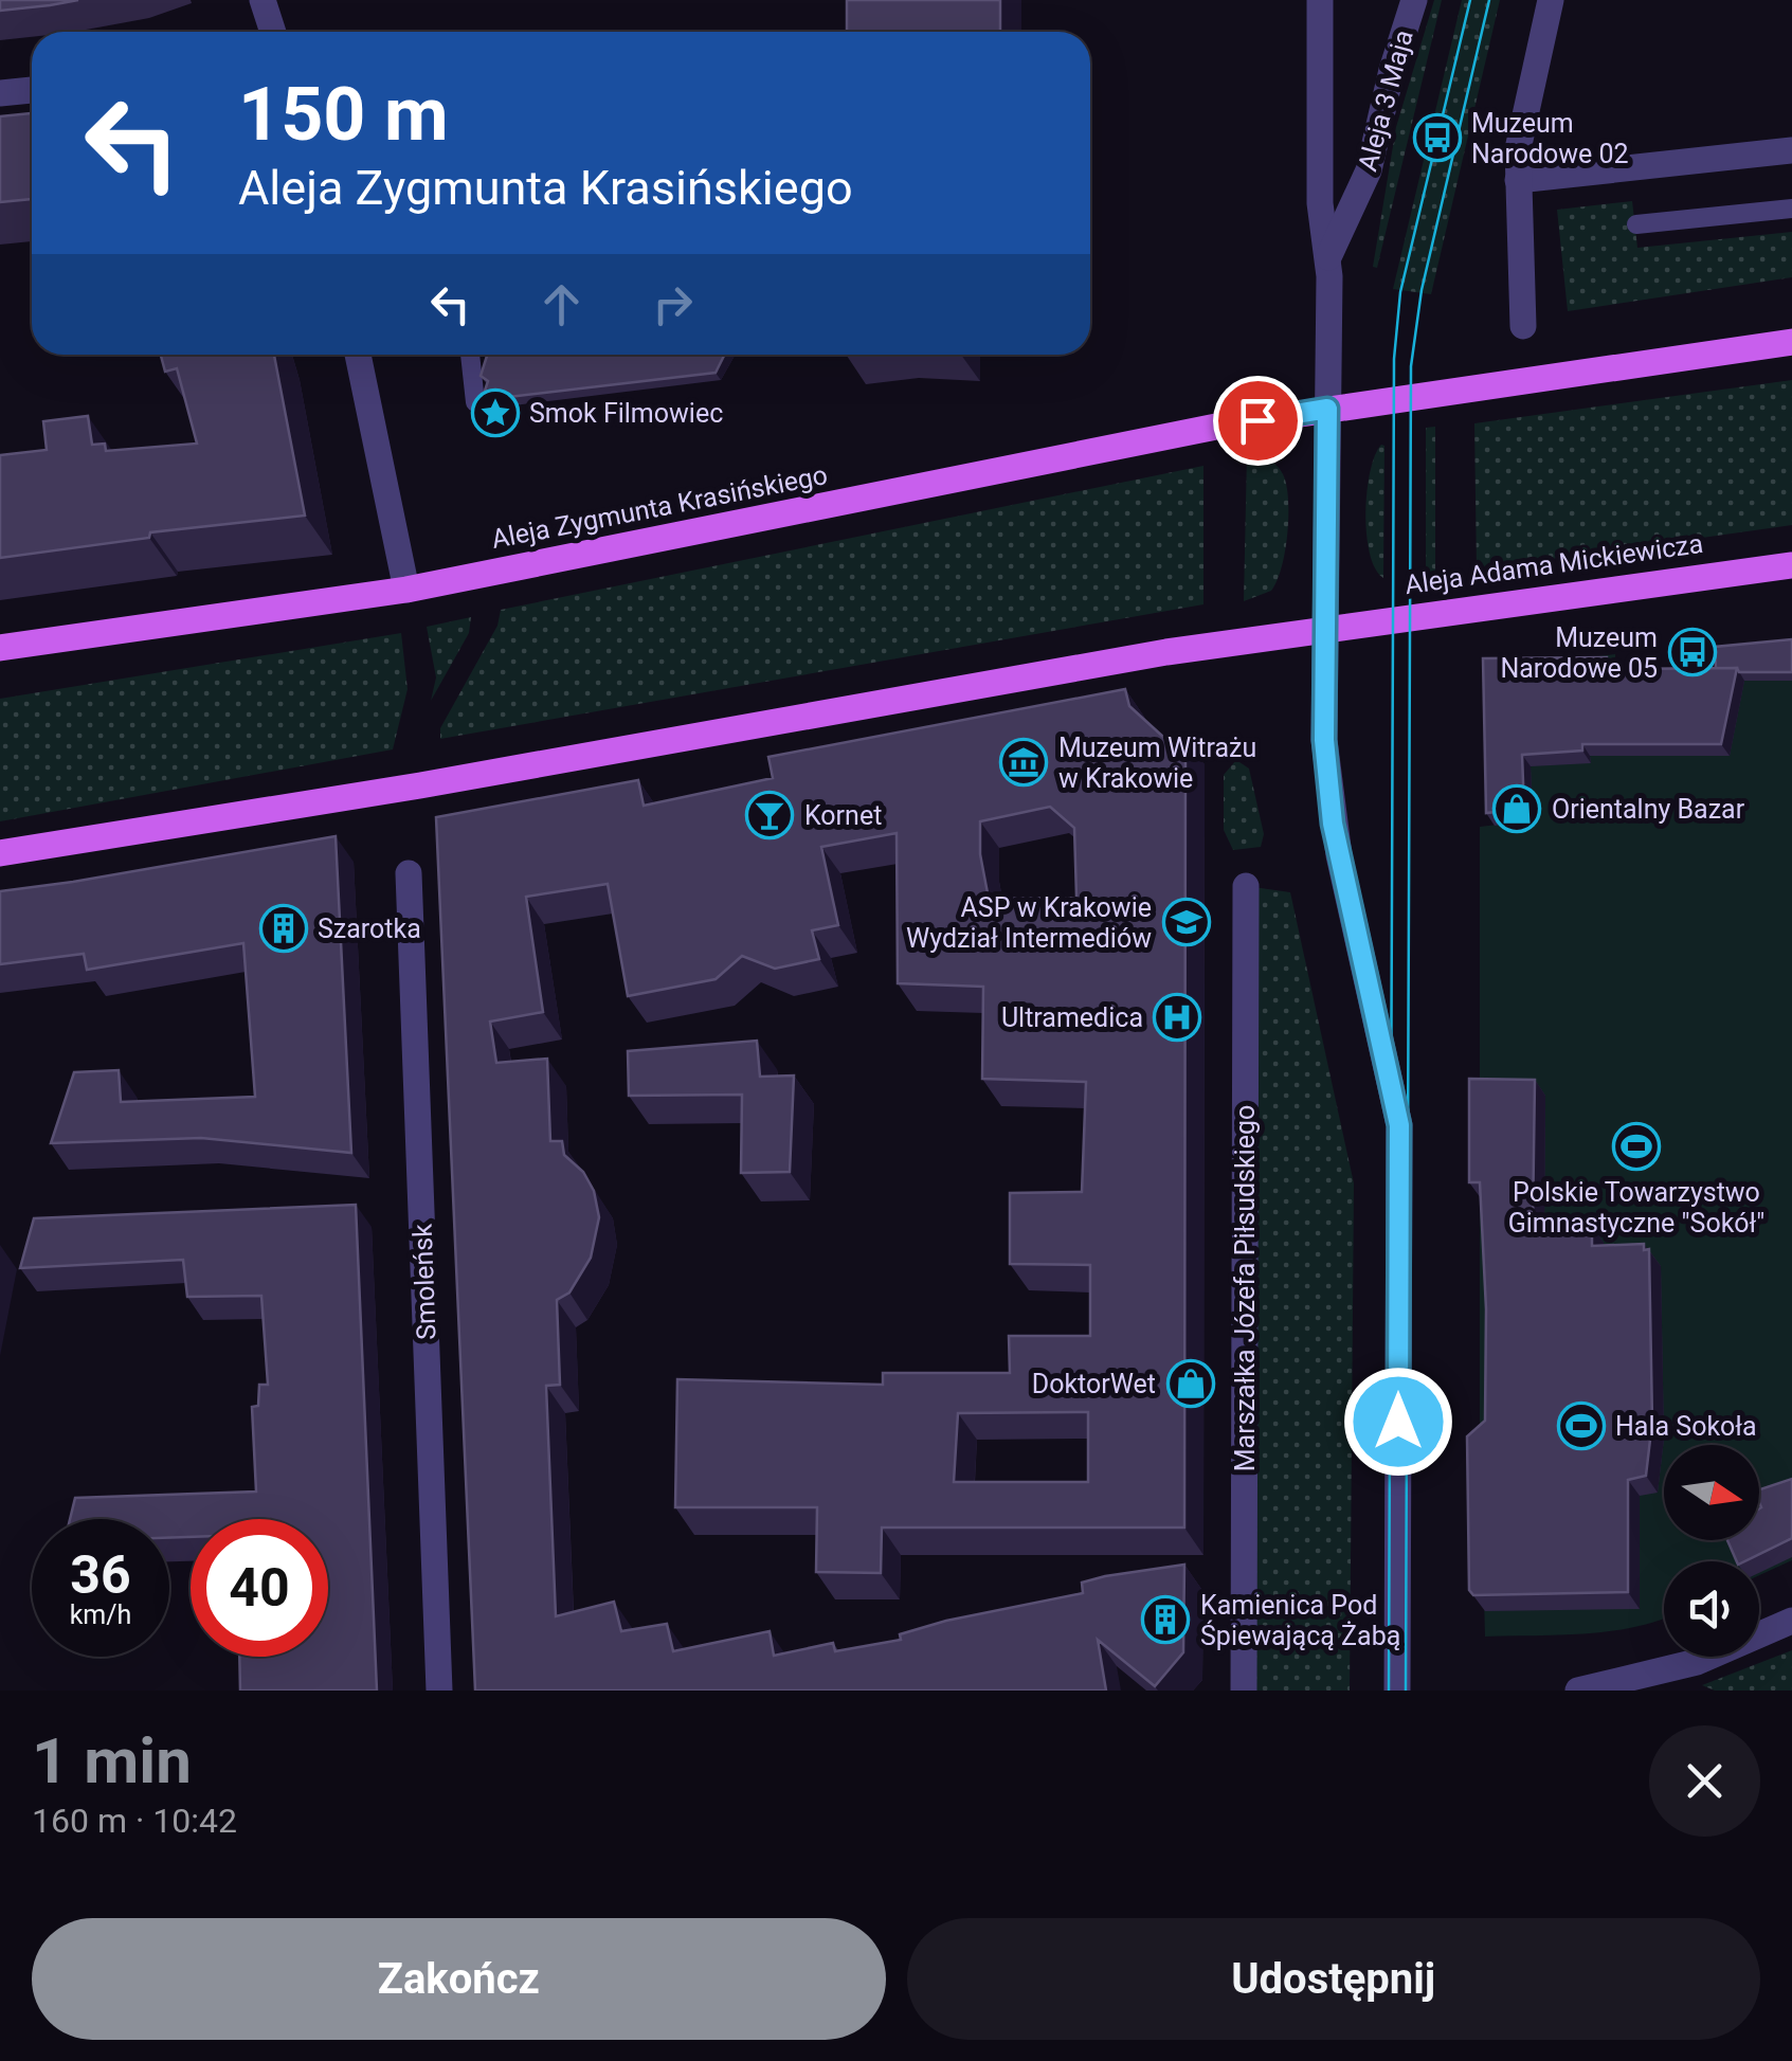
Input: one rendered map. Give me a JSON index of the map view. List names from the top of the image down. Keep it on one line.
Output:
{"streets":{"main road":["Aleja Zygmunta Krasińskiego","Aleja Adama Mickiewicza"],"street":["Aleja 3 Maja","Smoleńsk","Marszałka Józefa Piłsudskiego"]},"places":{"bus stop":["Muzeum Narodowe 02","Muzeum Narodowe 05"],"place":["Smok Filmowiec"],"museum":["Muzeum Witrażu w Krakowie"],"shop":["Orientalny Bazar","DoktorWet"],"bar":["Kornet"],"school or university":["ASP w Krakowie Wydział Intermediów"],"building":["Szarotka","Kamienica Pod Śpiewającą Żabą"],"hospital":["Ultramedica"],"sports":["Polskie Towarzystwo Gimnastyczne \"Sokół\"","Hala Sokoła"]},"north":"right","page":{"turn":["150 m","Aleja Zygmunta Krasińskiego"],"speed":"36 km/h","limit":"40","heading":["1 min","160 m · 10:42"],"buttons":["Zakończ","Udostępnij"]}}
